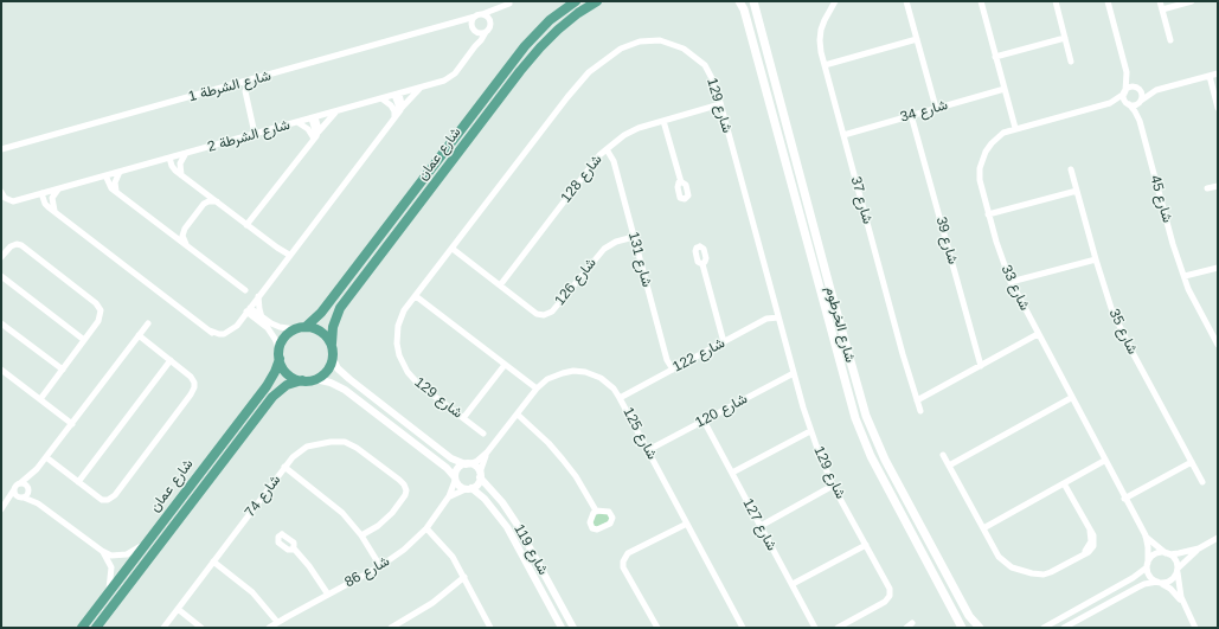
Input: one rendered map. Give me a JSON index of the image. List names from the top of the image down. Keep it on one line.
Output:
{"streets":{"main road":["شارع عمان","شارع الخرطوم"],"street":["شارع الشرطة 1","شارع 129","شارع 34","شارع الشرطة 2","شارع 128","شارع 45","شارع 37","شارع 39","شارع 131","شارع 126","شارع 33","شارع 35","شارع 122","شارع 120","شارع 125","شارع 74","شارع 127","شارع 119","شارع 86"]},"crossings":[["شارع الشرطة 1","شارع الشرطة 2"],["شارع 129","شارع 128"],["شارع 129","شارع 126"],["شارع 129","شارع 122"],["شارع 129","شارع 120"],["شارع 34","شارع 37"],["شارع 34","شارع 39"],["شارع 128","شارع 131"],["شارع 128","شارع 126"],["شارع 45","شارع 33"],["شارع 131","شارع 126"],["شارع 131","شارع 122"],["شارع 122","شارع 125"],["شارع 120","شارع 125"],["شارع 120","شارع 127"],["شارع 125","شارع 119"],["شارع 125","شارع 86"],["شارع 119","شارع 86"]]}
